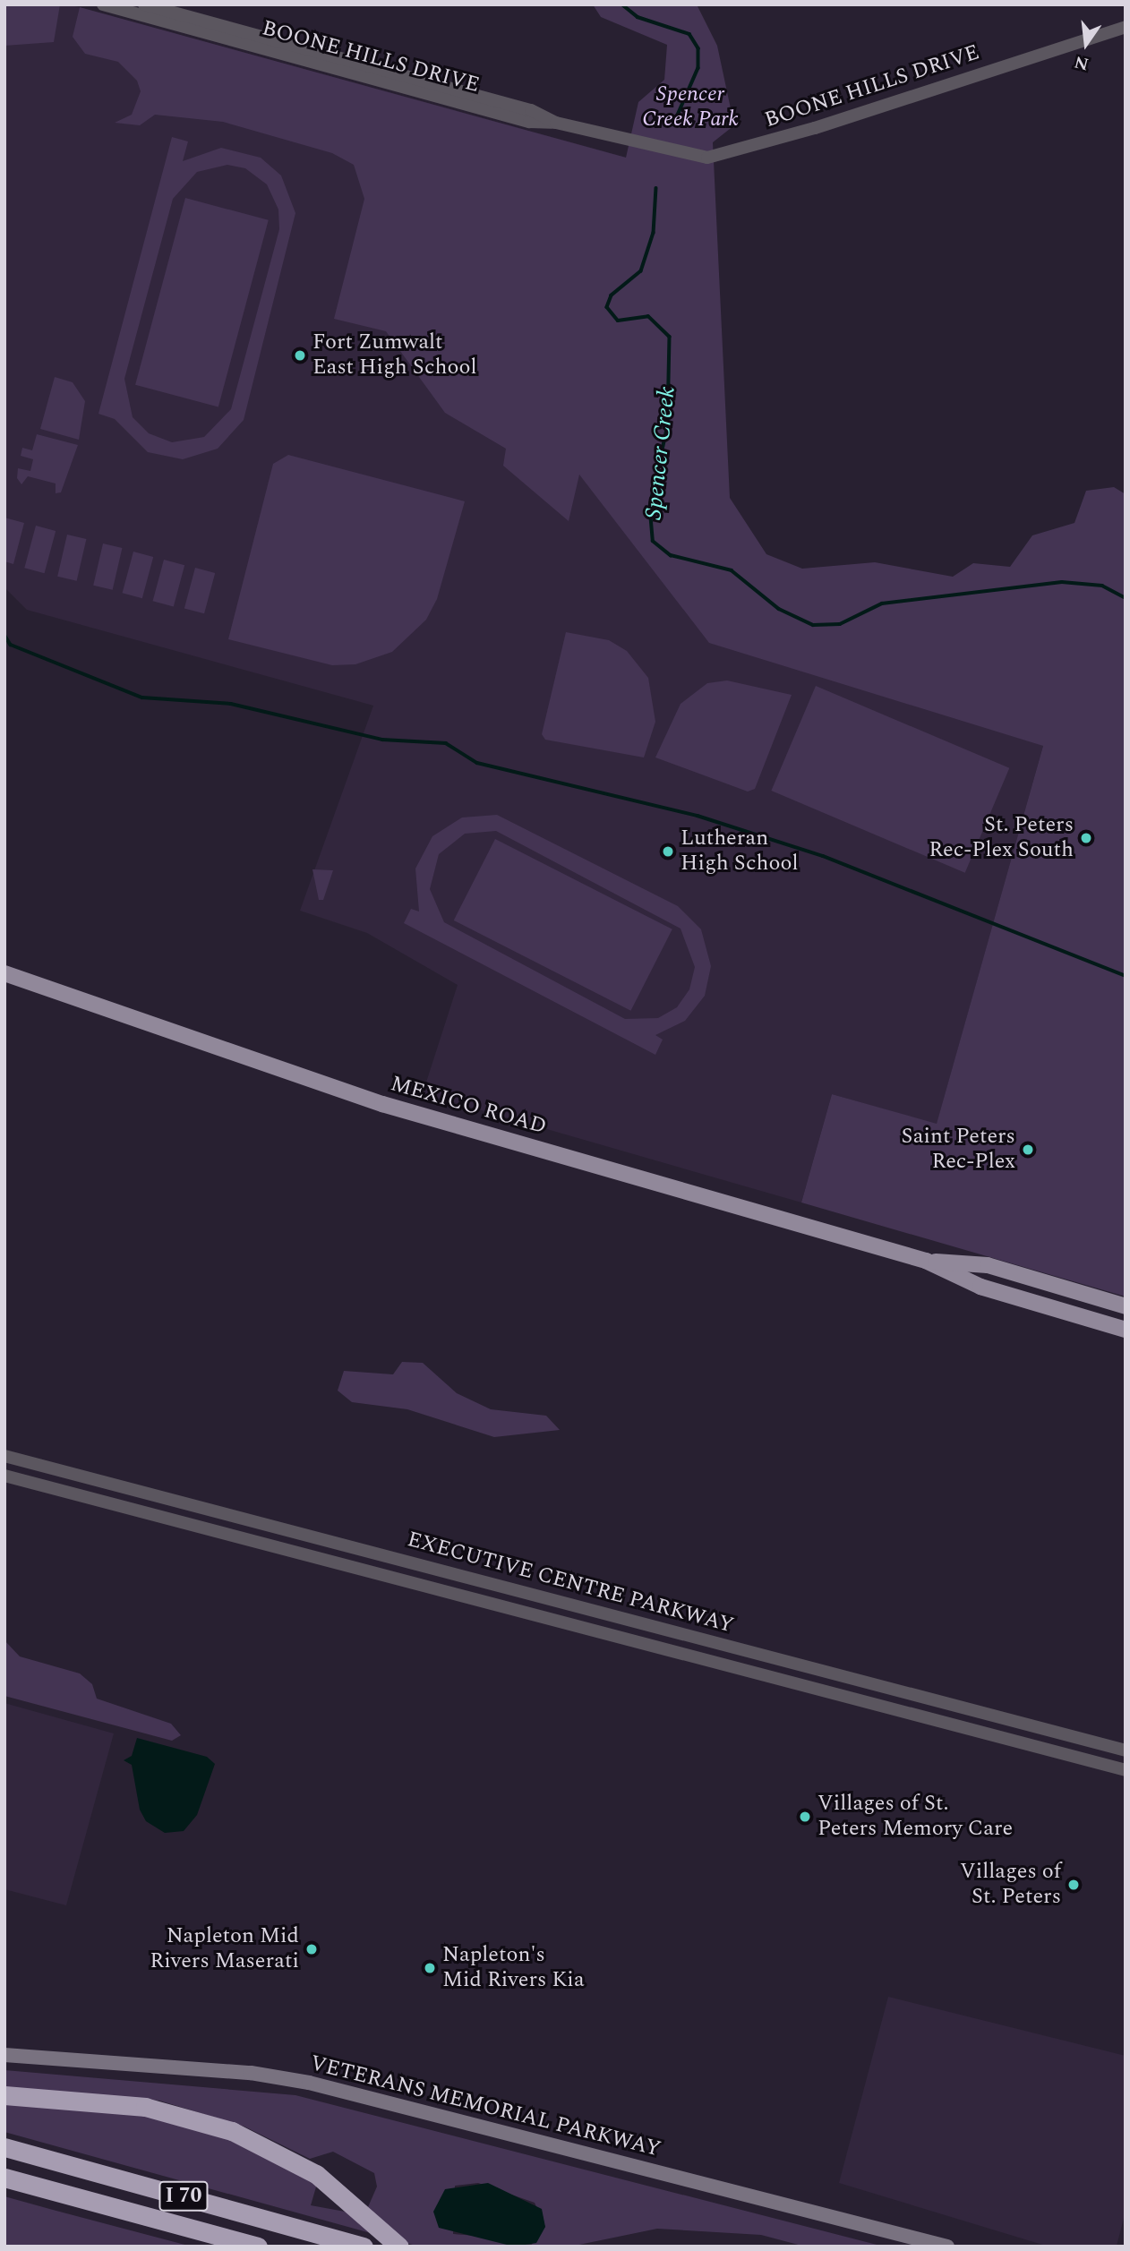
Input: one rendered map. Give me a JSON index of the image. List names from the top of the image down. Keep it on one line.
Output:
{"streets":{"highway":["I 70"],"main road":["MEXICO ROAD","VETERANS MEMORIAL PARKWAY"],"street":["BOONE HILLS DRIVE","EXECUTIVE CENTRE PARKWAY"]},"water":["Spencer Creek"],"parks":["Spencer Creek Park"],"places":["Fort Zumwalt East High School","St. Peters Rec-Plex South","Lutheran High School","Saint Peters Rec-Plex","Villages of St. Peters Memory Care","Villages of St. Peters","Napleton Mid Rivers Maserati","Napleton's Mid Rivers Kia"],"north":"bottom"}
